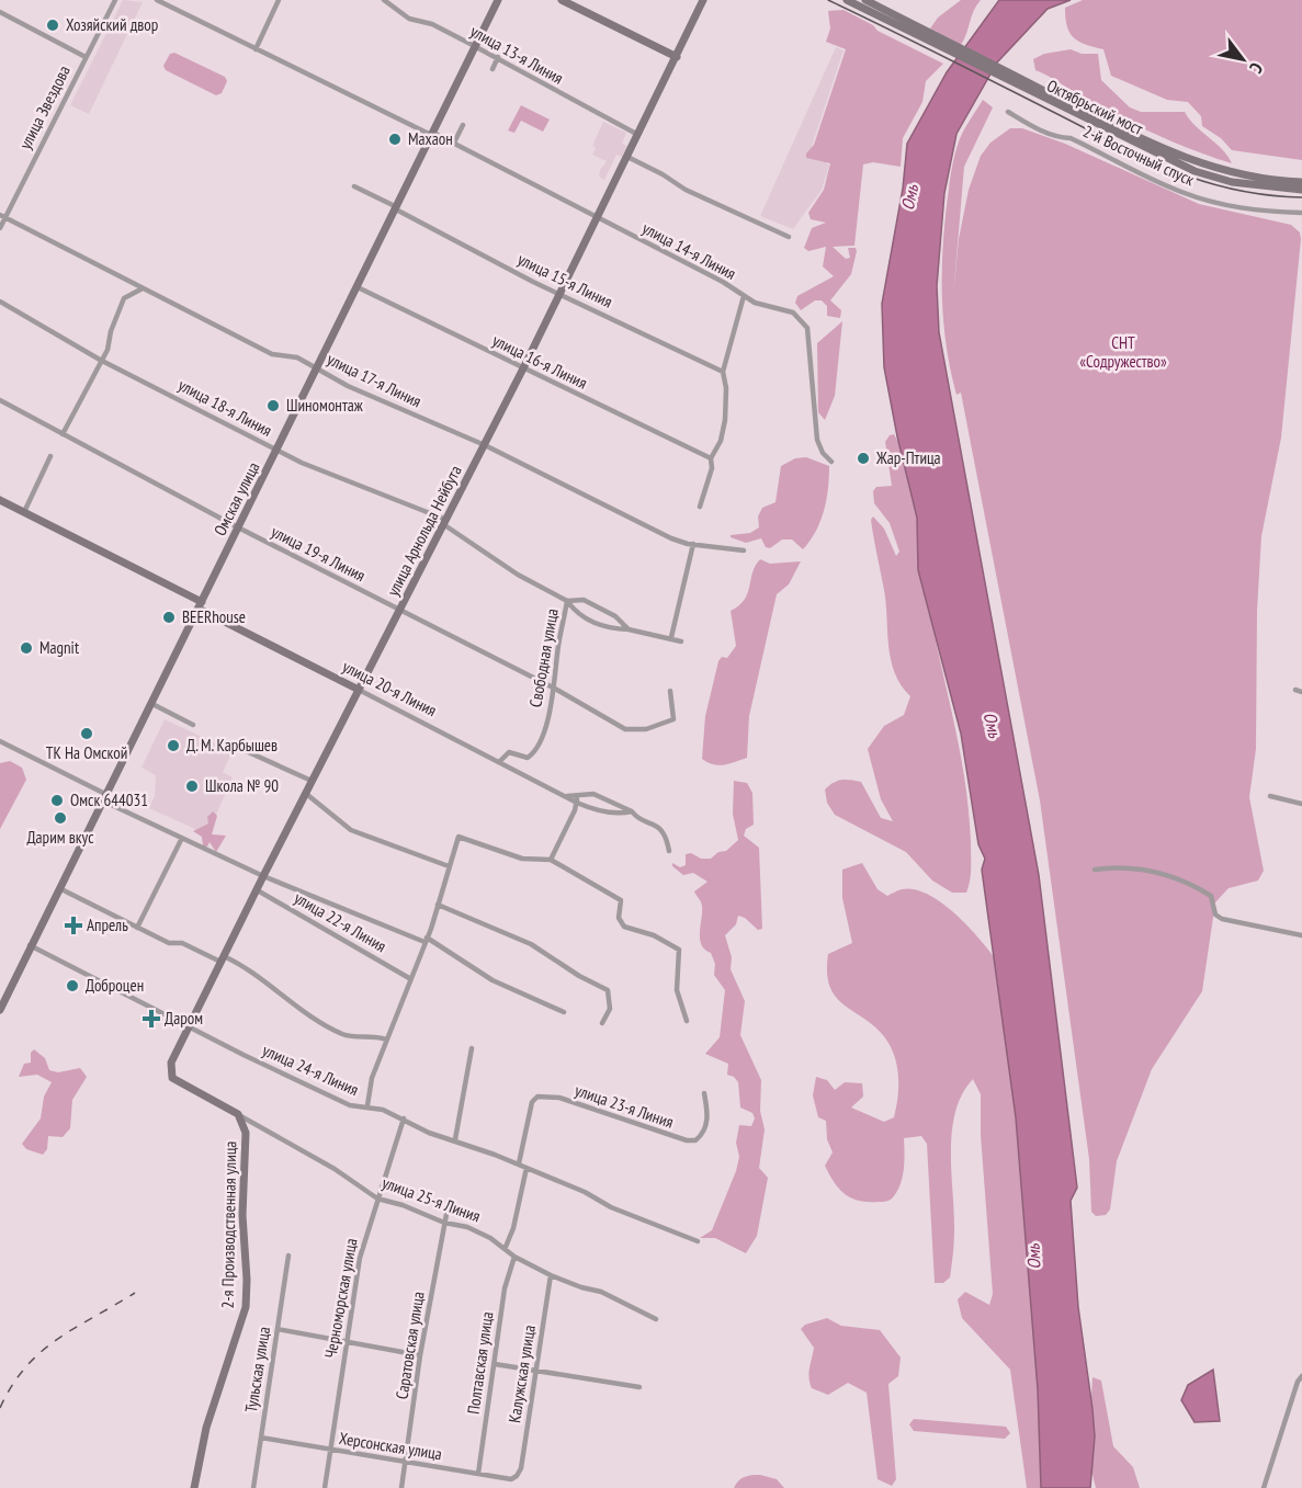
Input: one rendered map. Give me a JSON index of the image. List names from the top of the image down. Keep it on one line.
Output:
{"streets":{"main road":["Октябрьский мост","Омская улица","улица Арнольда Нейбута","улица 20-я Линия","улица 25-я Линия","2-я Производственная улица"],"street":["улица 13-я Линия","улица Звездова","2-й Восточный спуск","улица 14-я Линия","улица 15-я Линия","улица 16-я Линия","улица 17-я Линия","улица 18-я Линия","улица 19-я Линия","Свободная улица","улица 22-я Линия","улица 24-я Линия","улица 23-я Линия","Черноморская улица","Саратовская улица","Полтавская улица","Тульская улица","Калужская улица","Херсонская улица"]},"crossings":[["улица 13-я Линия","Омская улица"],["улица 13-я Линия","улица Арнольда Нейбута"],["улица Звездова","улица 17-я Линия"],["улица 14-я Линия","Омская улица"],["улица 14-я Линия","улица Арнольда Нейбута"],["улица 15-я Линия","Омская улица"],["улица 15-я Линия","улица Арнольда Нейбута"],["улица 16-я Линия","Омская улица"],["улица 16-я Линия","улица Арнольда Нейбута"],["улица 17-я Линия","Омская улица"],["улица 17-я Линия","улица Арнольда Нейбута"],["улица 18-я Линия","Омская улица"],["улица 18-я Линия","улица Арнольда Нейбута"],["улица 18-я Линия","Свободная улица"],["Омская улица","улица 19-я Линия"],["Омская улица","улица 20-я Линия"],["Омская улица","улица 24-я Линия"],["улица Арнольда Нейбута","улица 19-я Линия"],["улица Арнольда Нейбута","улица 20-я Линия"],["улица Арнольда Нейбута","улица 22-я Линия"],["улица Арнольда Нейбута","улица 24-я Линия"],["улица Арнольда Нейбута","улица 25-я Линия"],["улица 19-я Линия","Свободная улица"],["Свободная улица","улица 20-я Линия"],["улица 24-я Линия","улица 23-я Линия"],["улица 24-я Линия","Черноморская улица"],["улица 25-я Линия","2-я Производственная улица"],["улица 25-я Линия","Черноморская улица"],["улица 25-я Линия","Саратовская улица"],["улица 25-я Линия","Полтавская улица"],["улица 25-я Линия","Калужская улица"],["Черноморская улица","Херсонская улица"],["Саратовская улица","Херсонская улица"],["Полтавская улица","Херсонская улица"],["Тульская улица","Херсонская улица"],["Калужская улица","Херсонская улица"]],"water":["Омь"],"parks":["СНТ «Содружество»"],"places":{"other":["Хозяйский двор","Махаон","Шиномонтаж","Жар-Птица","BEERhouse","Magnit","ТК На Омской","Д. М. Карбышев","Школа № 90","Омск 644031","Дарим вкус","Доброцен"],"health":["Апрель","Даром"]},"north":"bottom right"}
